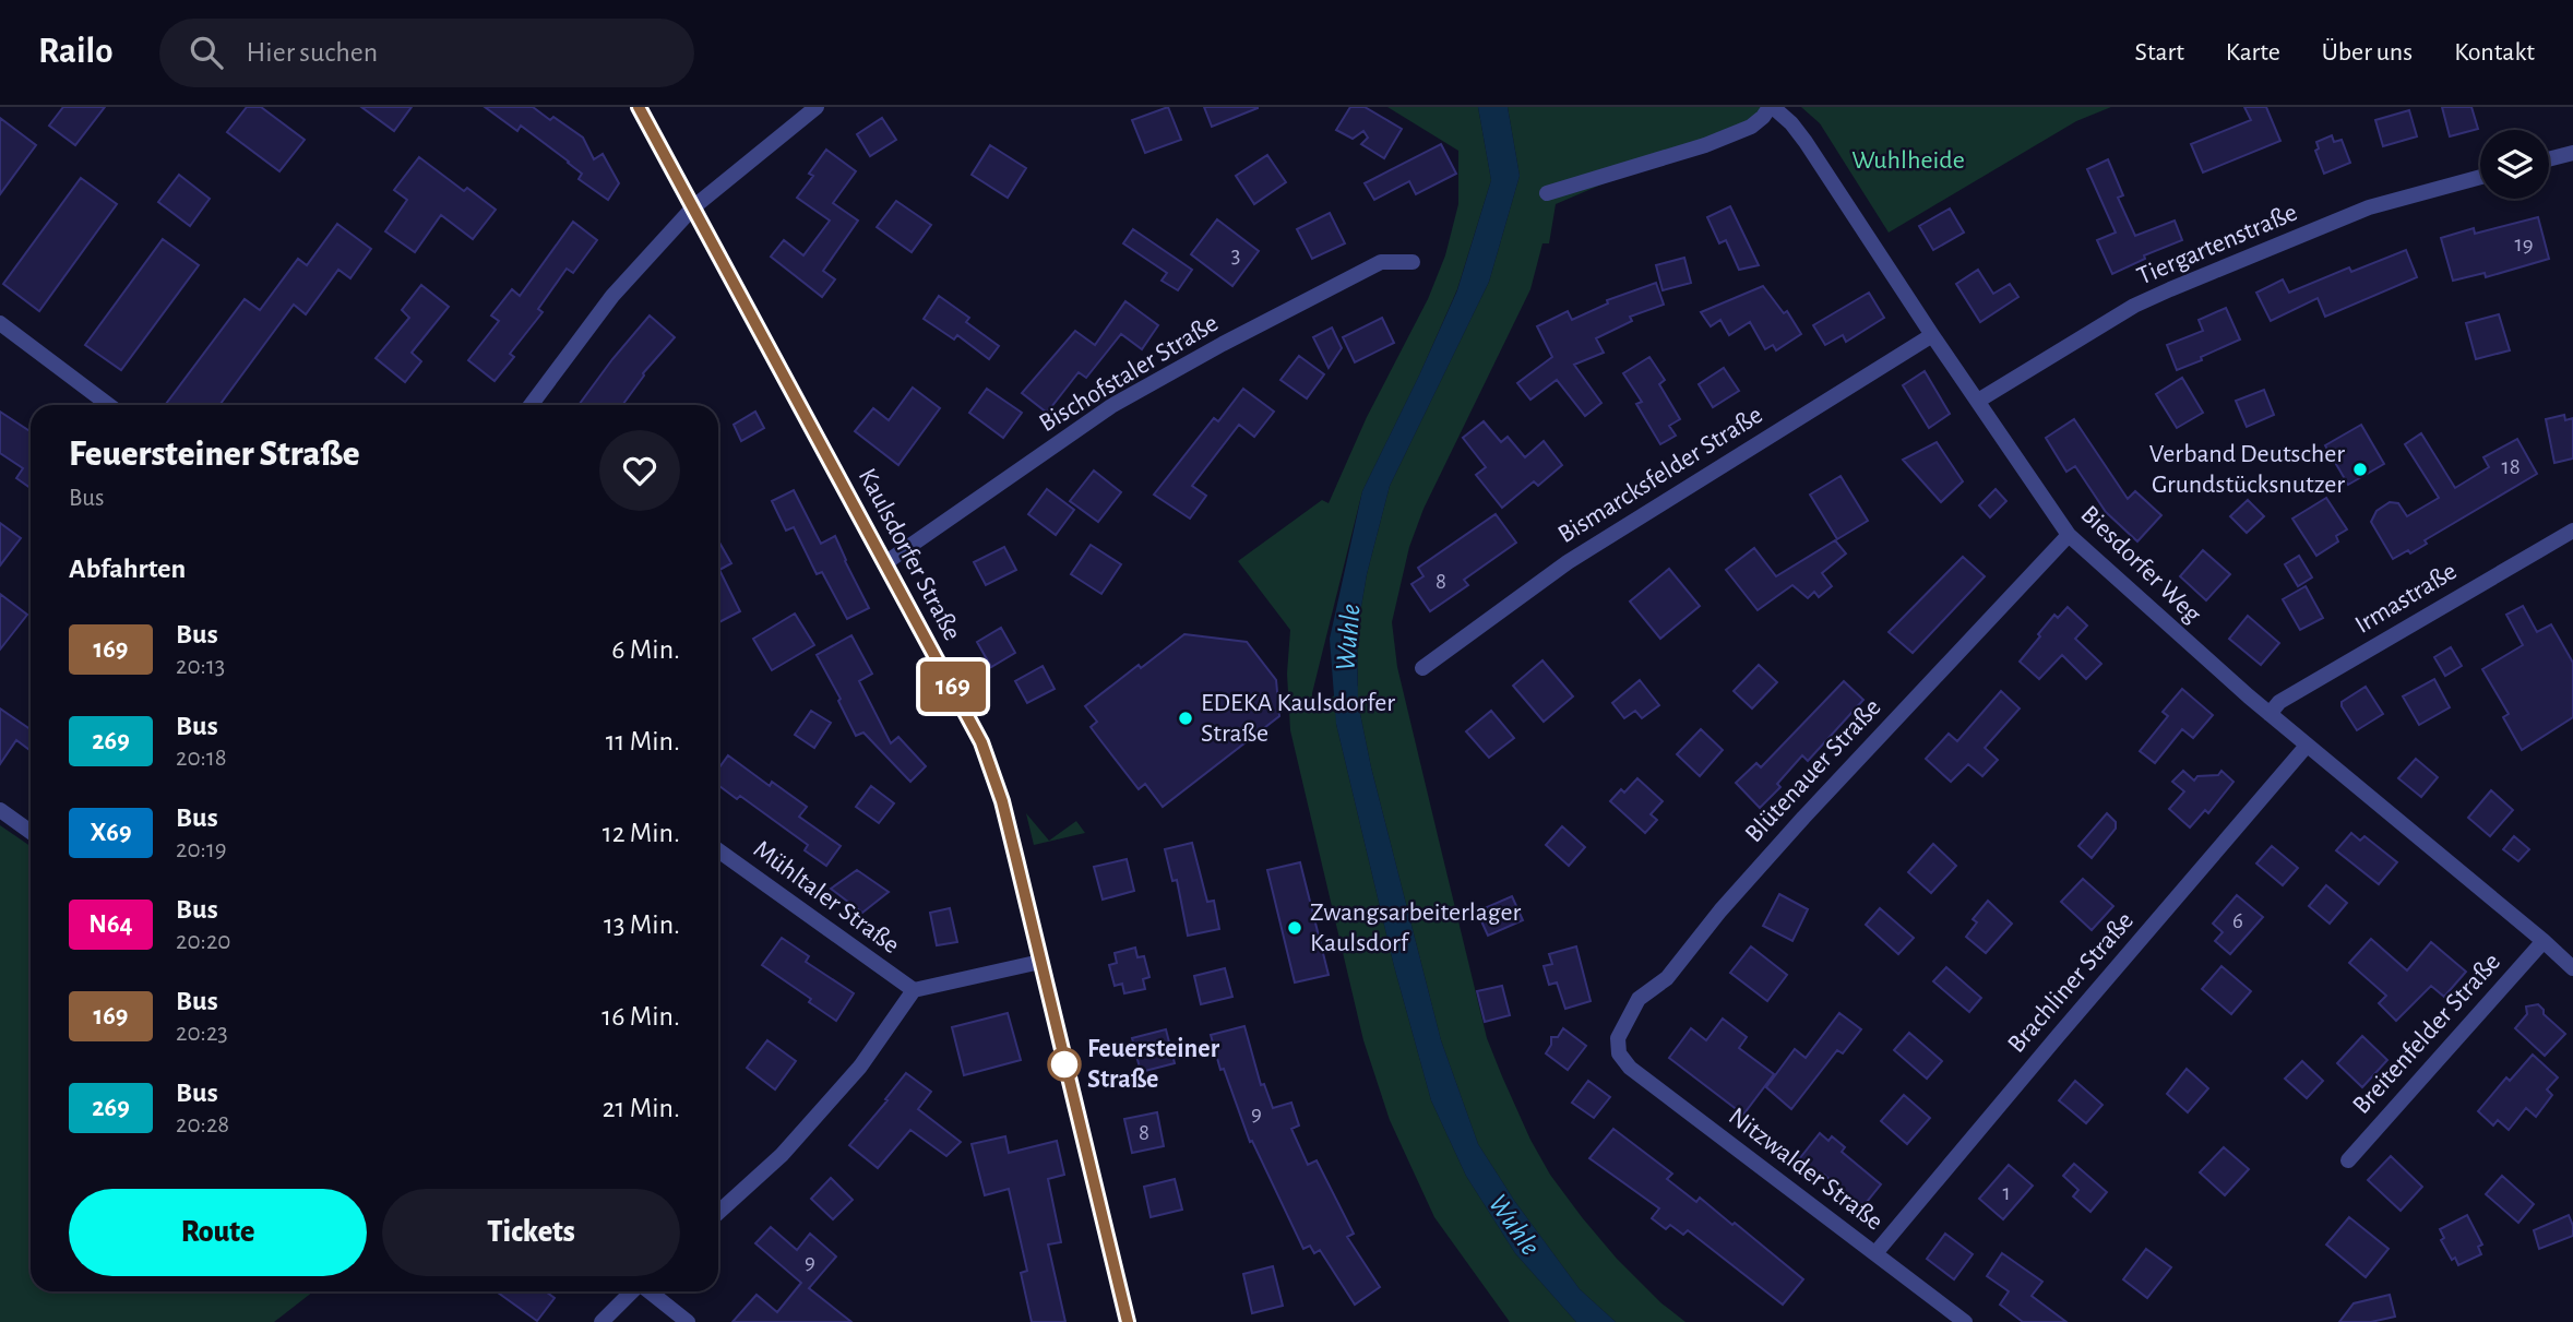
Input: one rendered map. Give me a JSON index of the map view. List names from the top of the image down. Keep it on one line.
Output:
{"streets":{"main road":["Kaulsdorfer Straße"],"street":["Tiergartenstraße","Bischofstaler Straße","Bismarcksfelder Straße","Biesdorfer Weg","Irmastraße","Blütenauer Straße","Mühltaler Straße","Brachliner Straße","Breitenfelder Straße","Nitzwalder Straße"]},"crossings":[["Tiergartenstraße","Biesdorfer Weg"],["Bischofstaler Straße","Kaulsdorfer Straße"],["Bismarcksfelder Straße","Biesdorfer Weg"],["Biesdorfer Weg","Irmastraße"],["Biesdorfer Weg","Blütenauer Straße"],["Biesdorfer Weg","Brachliner Straße"],["Biesdorfer Weg","Breitenfelder Straße"],["Blütenauer Straße","Nitzwalder Straße"],["Brachliner Straße","Nitzwalder Straße"]],"water":["Wuhle"],"parks":["Wuhlheide"],"places":["Verband Deutscher Grundstücksnutzer","EDEKA Kaulsdorfer Straße","Zwangsarbeiterlager Kaulsdorf","Feuersteiner Straße"],"lines":["bus line 169"],"house_numbers":["19","3","18","8","6","9","8","1","9"],"page":{"header":"Railo","search":"Hier suchen","nav":["Start","Karte","Über uns","Kontakt"],"on_map":"169","heading":[["Feuersteiner Straße","Bus"],"Abfahrten"],"list":[{"mark":"169","name":"Bus","note":"20:13","value":"6 Min."},{"mark":"269","name":"Bus","note":"20:18","value":"11 Min."},{"mark":"X69","name":"Bus","note":"20:19","value":"12 Min."},{"mark":"N64","name":"Bus","note":"20:20","value":"13 Min."},{"mark":"169","name":"Bus","note":"20:23","value":"16 Min."},{"mark":"269","name":"Bus","note":"20:28","value":"21 Min."}],"buttons":["Route","Tickets"]}}
